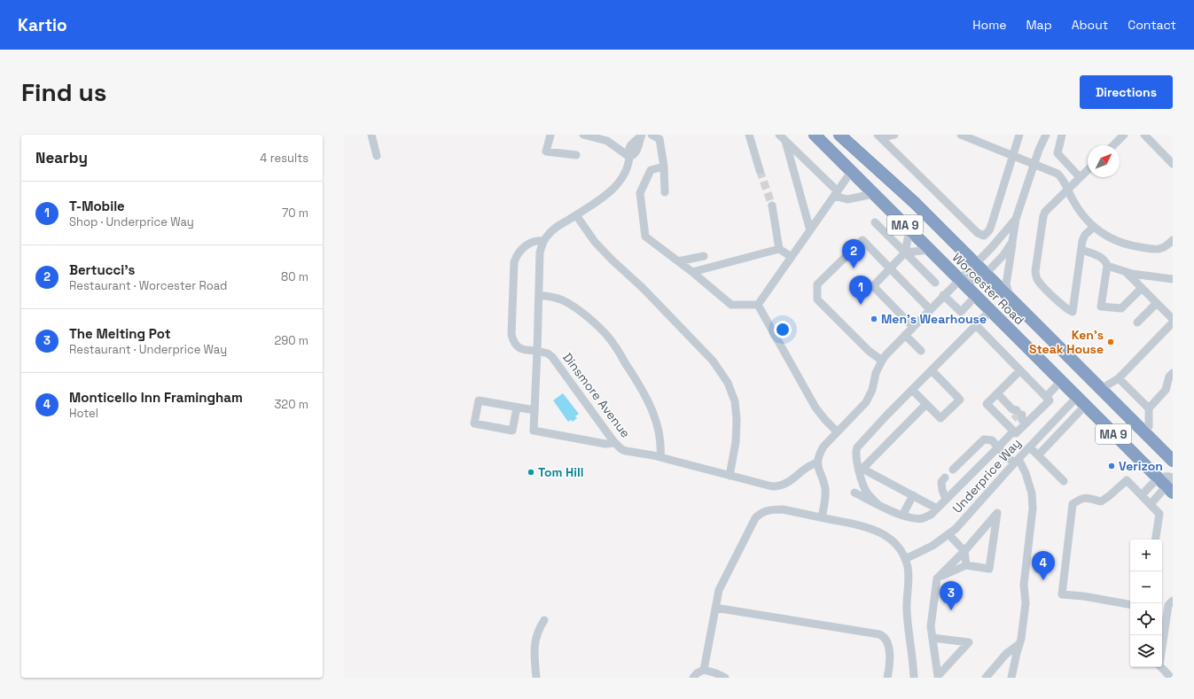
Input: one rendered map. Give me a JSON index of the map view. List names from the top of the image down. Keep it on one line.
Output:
{"streets":{"highway":["MA 9","Worcester Road"],"street":["Dinsmore Avenue","Underprice Way"]},"crossings":[["Worcester Road","Underprice Way"]],"places":["Men's Wearhouse","Ken's Steak House","Verizon","Tom Hill"],"north":"top right","page":{"header":"Kartio","nav":["Home","Map","About","Contact"],"buttons":"Directions","title":"Find us","heading":["Nearby","4 results"],"list":[{"mark":"1","name":"T-Mobile","note":"Shop · Underprice Way","value":"70 m"},{"mark":"2","name":"Bertucci's","note":"Restaurant · Worcester Road","value":"80 m"},{"mark":"3","name":"The Melting Pot","note":"Restaurant · Underprice Way","value":"290 m"},{"mark":"4","name":"Monticello Inn Framingham","note":"Hotel","value":"320 m"}],"pins":["2","1","4","3"],"map_buttons":["+","−"]}}
